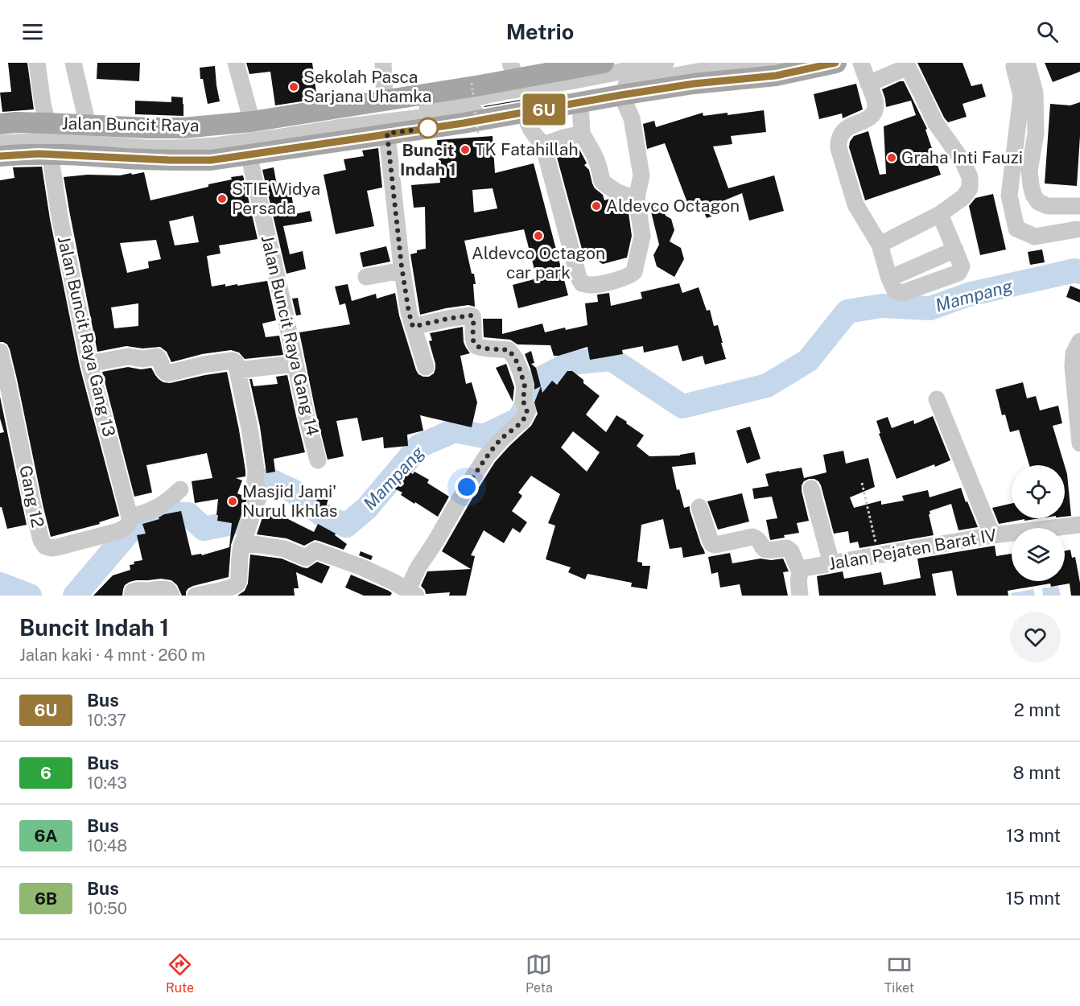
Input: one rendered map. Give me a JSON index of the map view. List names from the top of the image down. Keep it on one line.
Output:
{"streets":{"main road":["Jalan Buncit Raya"],"street":["Jalan Buncit Raya Gang 14","Jalan Buncit Raya Gang 13","Gang 12","Jalan Pejaten Barat IV"]},"crossings":[["Jalan Buncit Raya","Jalan Buncit Raya Gang 14"],["Jalan Buncit Raya","Jalan Buncit Raya Gang 13"],["Jalan Buncit Raya Gang 13","Gang 12"]],"water":["Mampang"],"places":["Sekolah Pasca Sarjana Uhamka","Buncit Indah 1","TK Fatahillah","Graha Inti Fauzi","STIE Widya Persada","Aldevco Octagon","Aldevco Octagon car park","Masjid Jami' Nurul Ikhlas"],"lines":["bus line 6U"],"page":{"header":"Metrio","on_map":"6U","heading":["Buncit Indah 1","Jalan kaki · 4 mnt · 260 m"],"list":[{"mark":"6U","name":"Bus","note":"10:37","value":"2 mnt"},{"mark":"6","name":"Bus","note":"10:43","value":"8 mnt"},{"mark":"6A","name":"Bus","note":"10:48","value":"13 mnt"},{"mark":"6B","name":"Bus","note":"10:50","value":"15 mnt"}],"tabs":["Rute","Peta","Tiket"]}}
